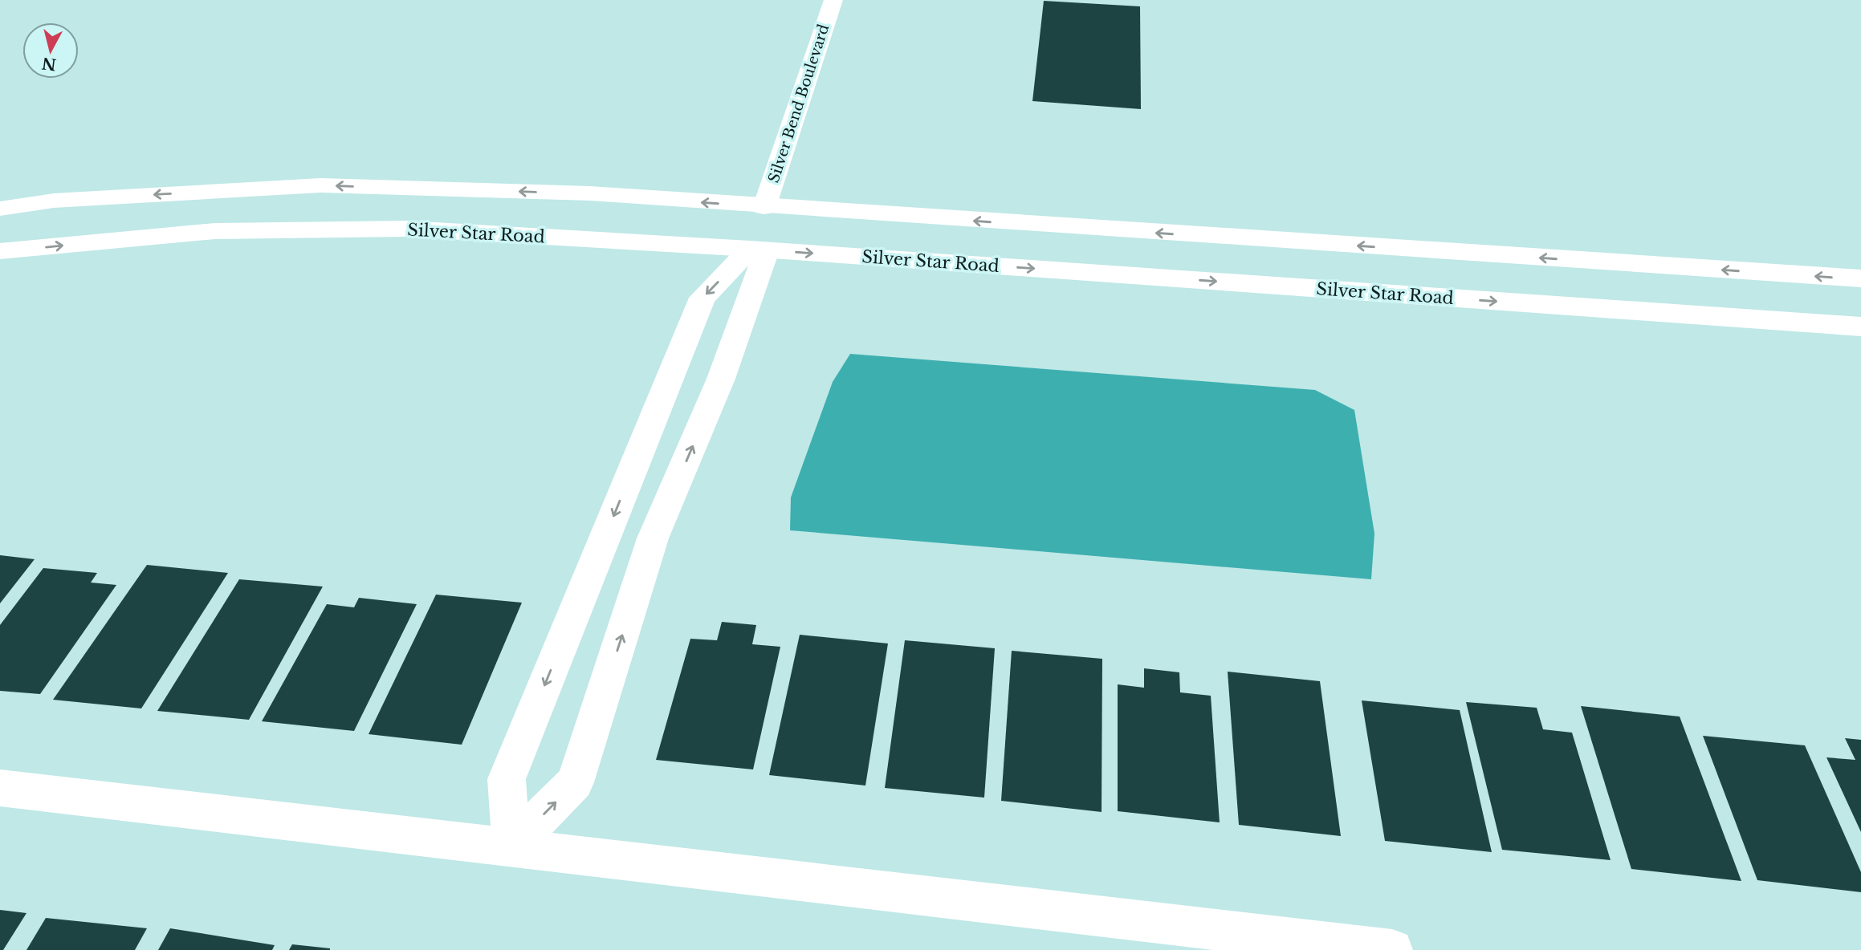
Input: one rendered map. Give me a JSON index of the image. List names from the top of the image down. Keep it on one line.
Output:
{"streets":{"main road":["Silver Bend Boulevard","Silver Star Road"]},"north":"bottom"}
